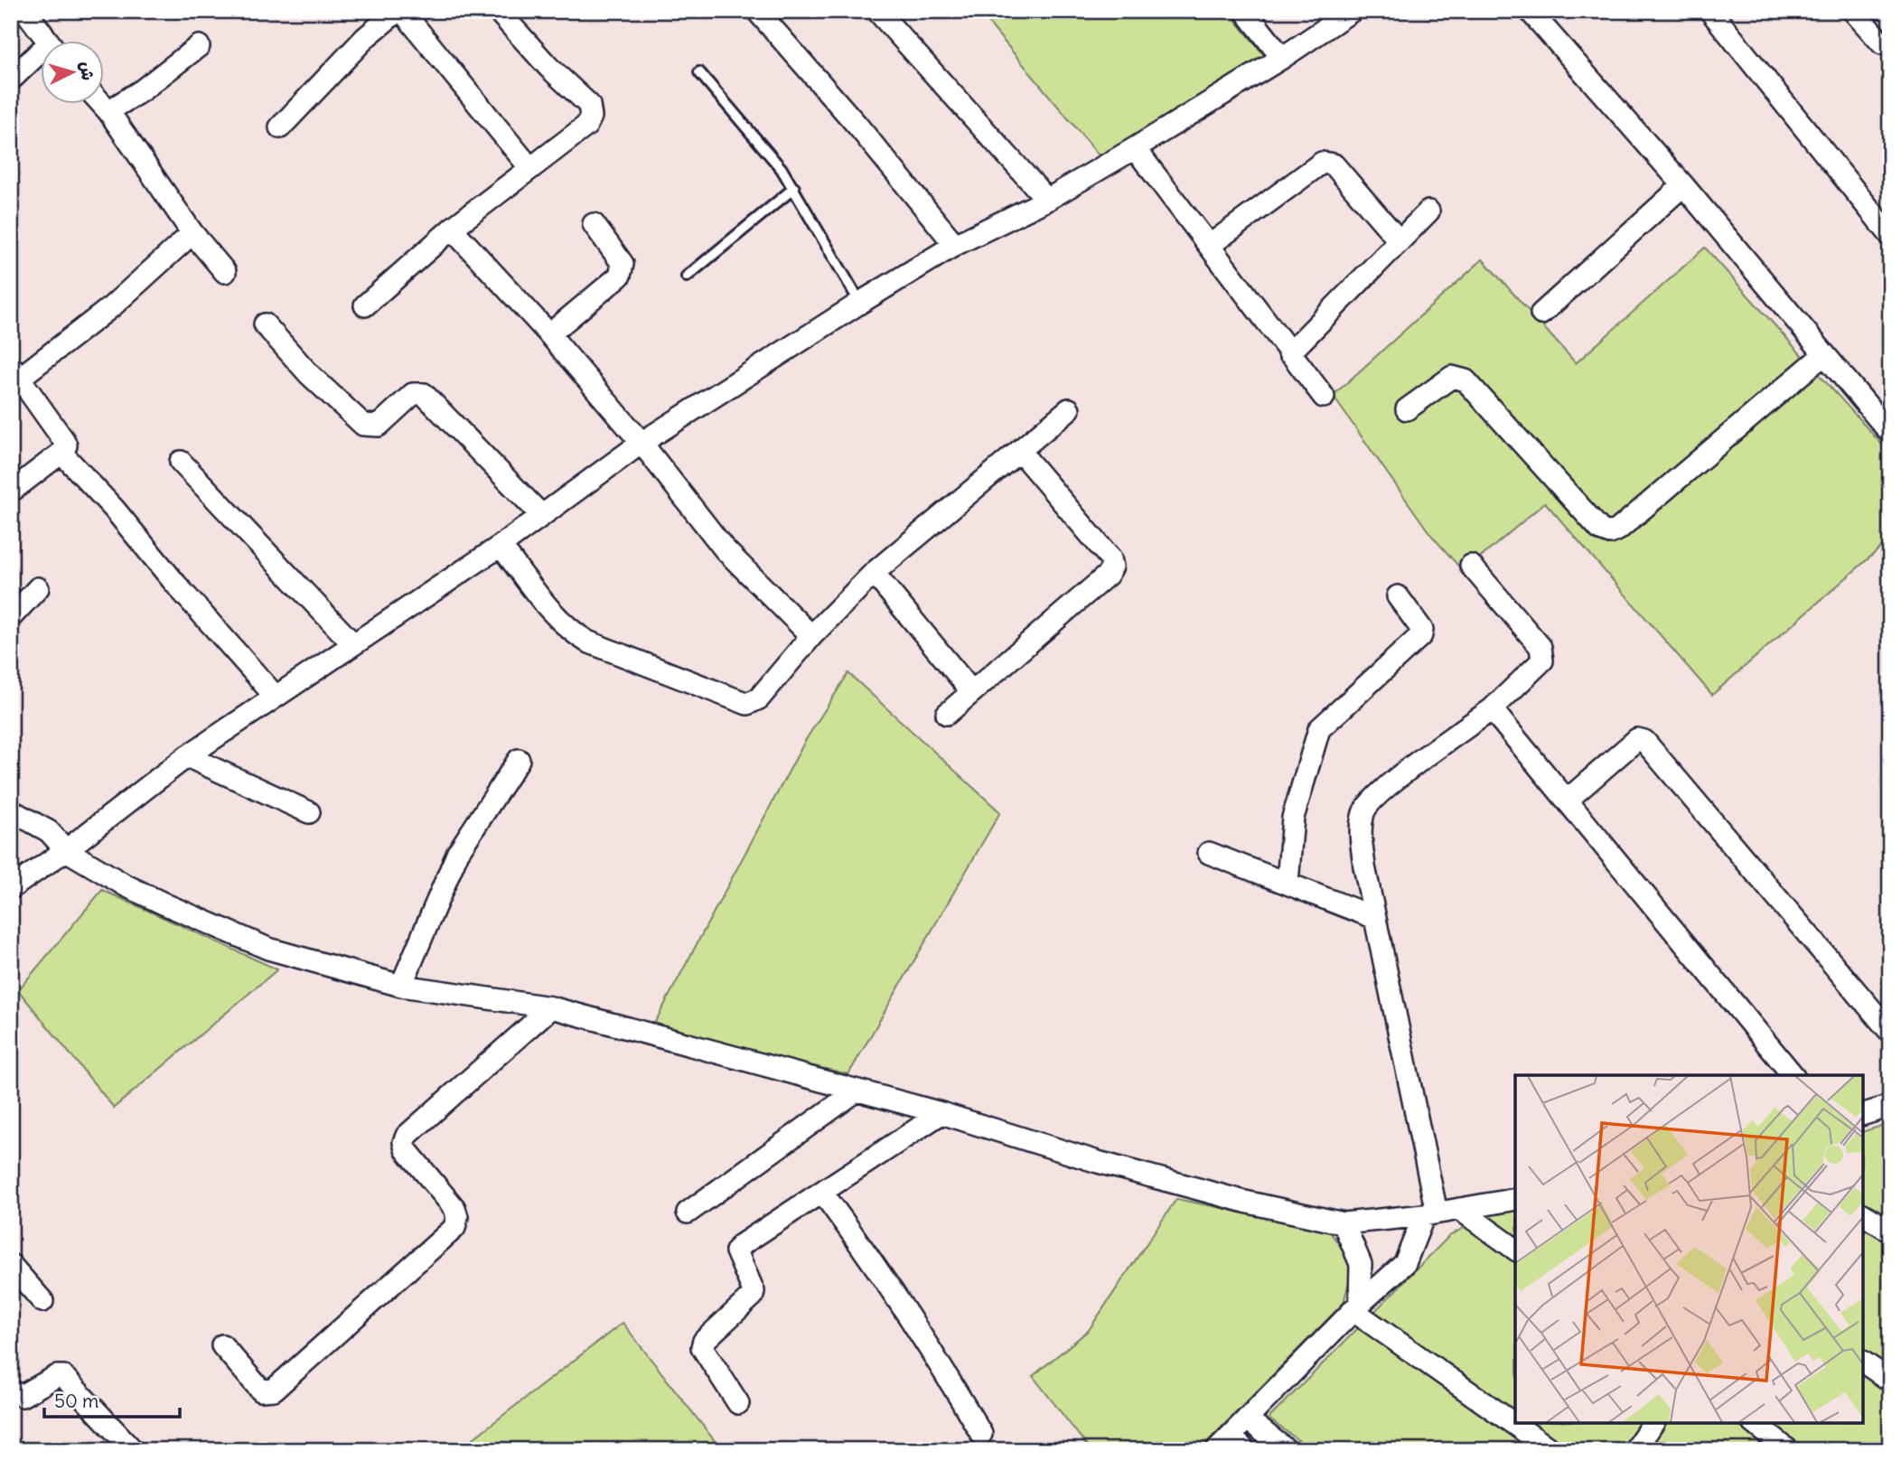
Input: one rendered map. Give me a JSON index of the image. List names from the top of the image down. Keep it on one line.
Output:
{"scale_bar":"50 m","north":"right"}
